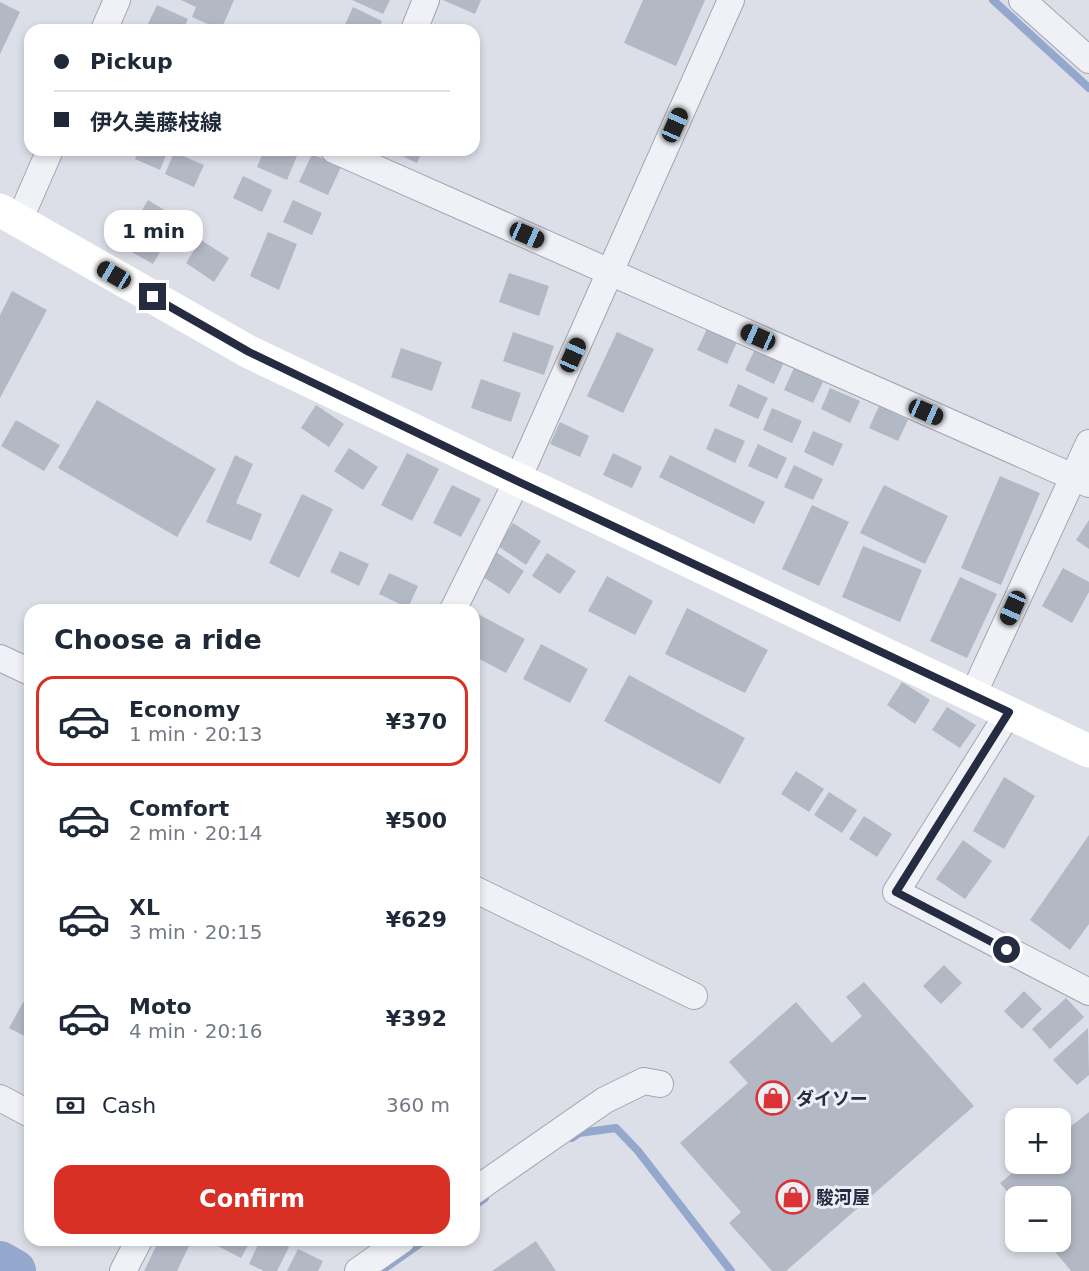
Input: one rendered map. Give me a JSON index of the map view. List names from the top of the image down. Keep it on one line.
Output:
{"places":{"shop":["ダイソー","駿河屋"]},"page":{"banner":["Pickup","伊久美藤枝線"],"bubble":"1 min","heading":"Choose a ride","list":[{"name":"Economy","note":"1 min · 20:13","value":"¥370"},{"name":"Comfort","note":"2 min · 20:14","value":"¥500"},{"name":"XL","note":"3 min · 20:15","value":"¥629"},{"name":"Moto","note":"4 min · 20:16","value":"¥392"}],"pay":["Cash","360 m"],"map_buttons":["+","−"],"buttons":"Confirm"}}
